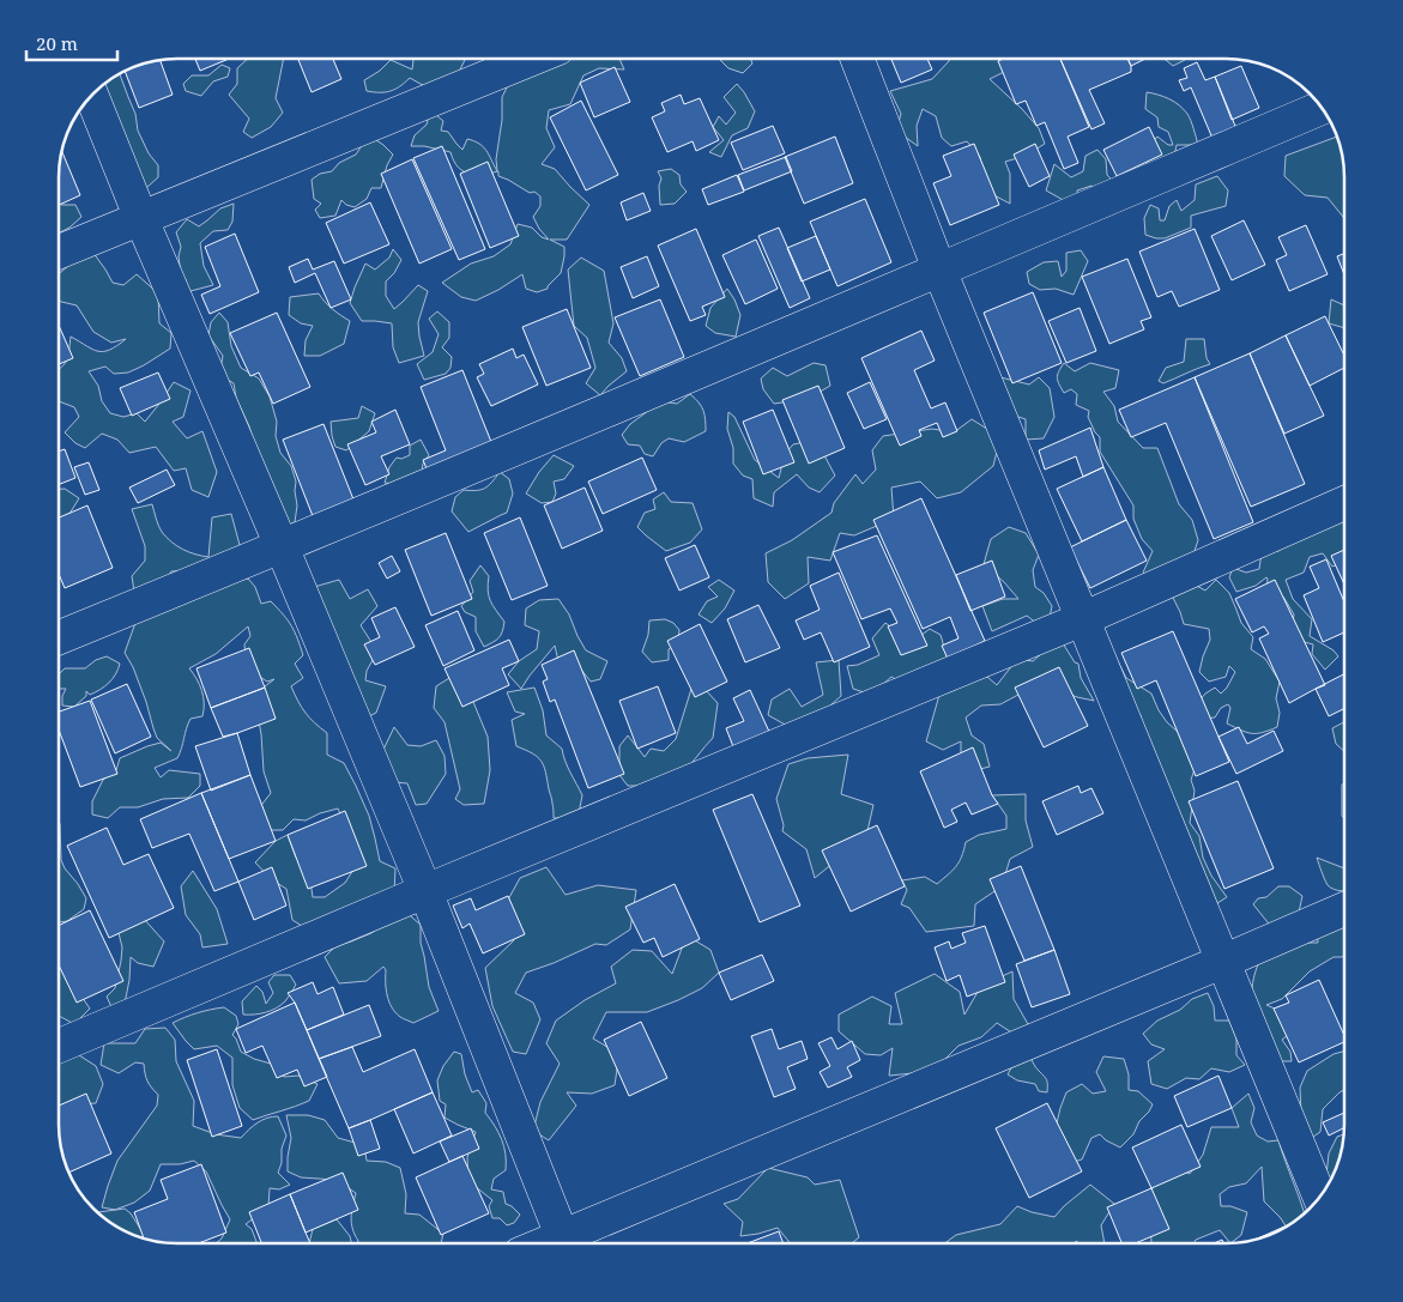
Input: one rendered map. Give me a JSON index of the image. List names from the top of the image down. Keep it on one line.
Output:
{"scale_bar":"20 m"}
